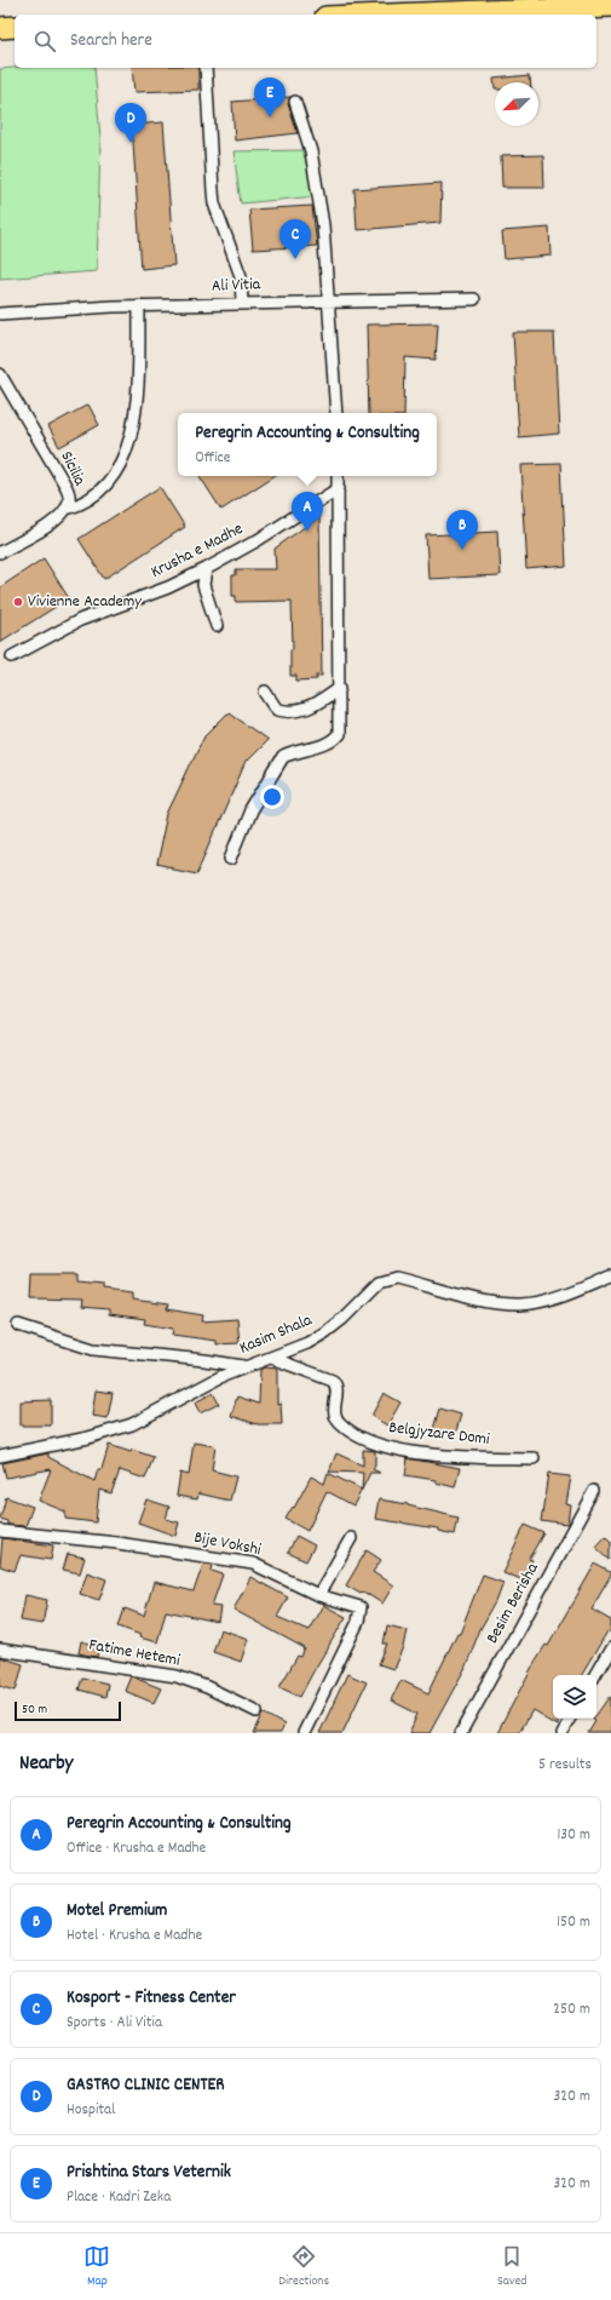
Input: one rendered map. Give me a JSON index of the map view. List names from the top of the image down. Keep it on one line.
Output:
{"streets":{"street":["Ali Vitia","Sicilia","Krusha e Madhe","Kasim Shala","Belgjyzare Domi","Bije Vokshi","Besim Berisha","Fatime Hetemi"]},"crossings":[["Kasim Shala","Belgjyzare Domi"]],"places":["Vivienne Academy"],"scale_bar":"50 m","north":"bottom left","page":{"search":"Search here","pins":["E","D","C","A","B"],"popup":["Peregrin Accounting & Consulting","Office"],"scale":"50 m","heading":["Nearby","5 results"],"list":[{"mark":"A","name":"Peregrin Accounting & Consulting","note":"Office · Krusha e Madhe","value":"130 m"},{"mark":"B","name":"Motel Premium","note":"Hotel · Krusha e Madhe","value":"150 m"},{"mark":"C","name":"Kosport - Fitness Center","note":"Sports · Ali Vitia","value":"250 m"},{"mark":"D","name":"GASTRO CLINIC CENTER","note":"Hospital","value":"320 m"},{"mark":"E","name":"Prishtina Stars Veternik","note":"Place · Kadri Zeka","value":"320 m"}],"nav":["Map","Directions","Saved"]}}
